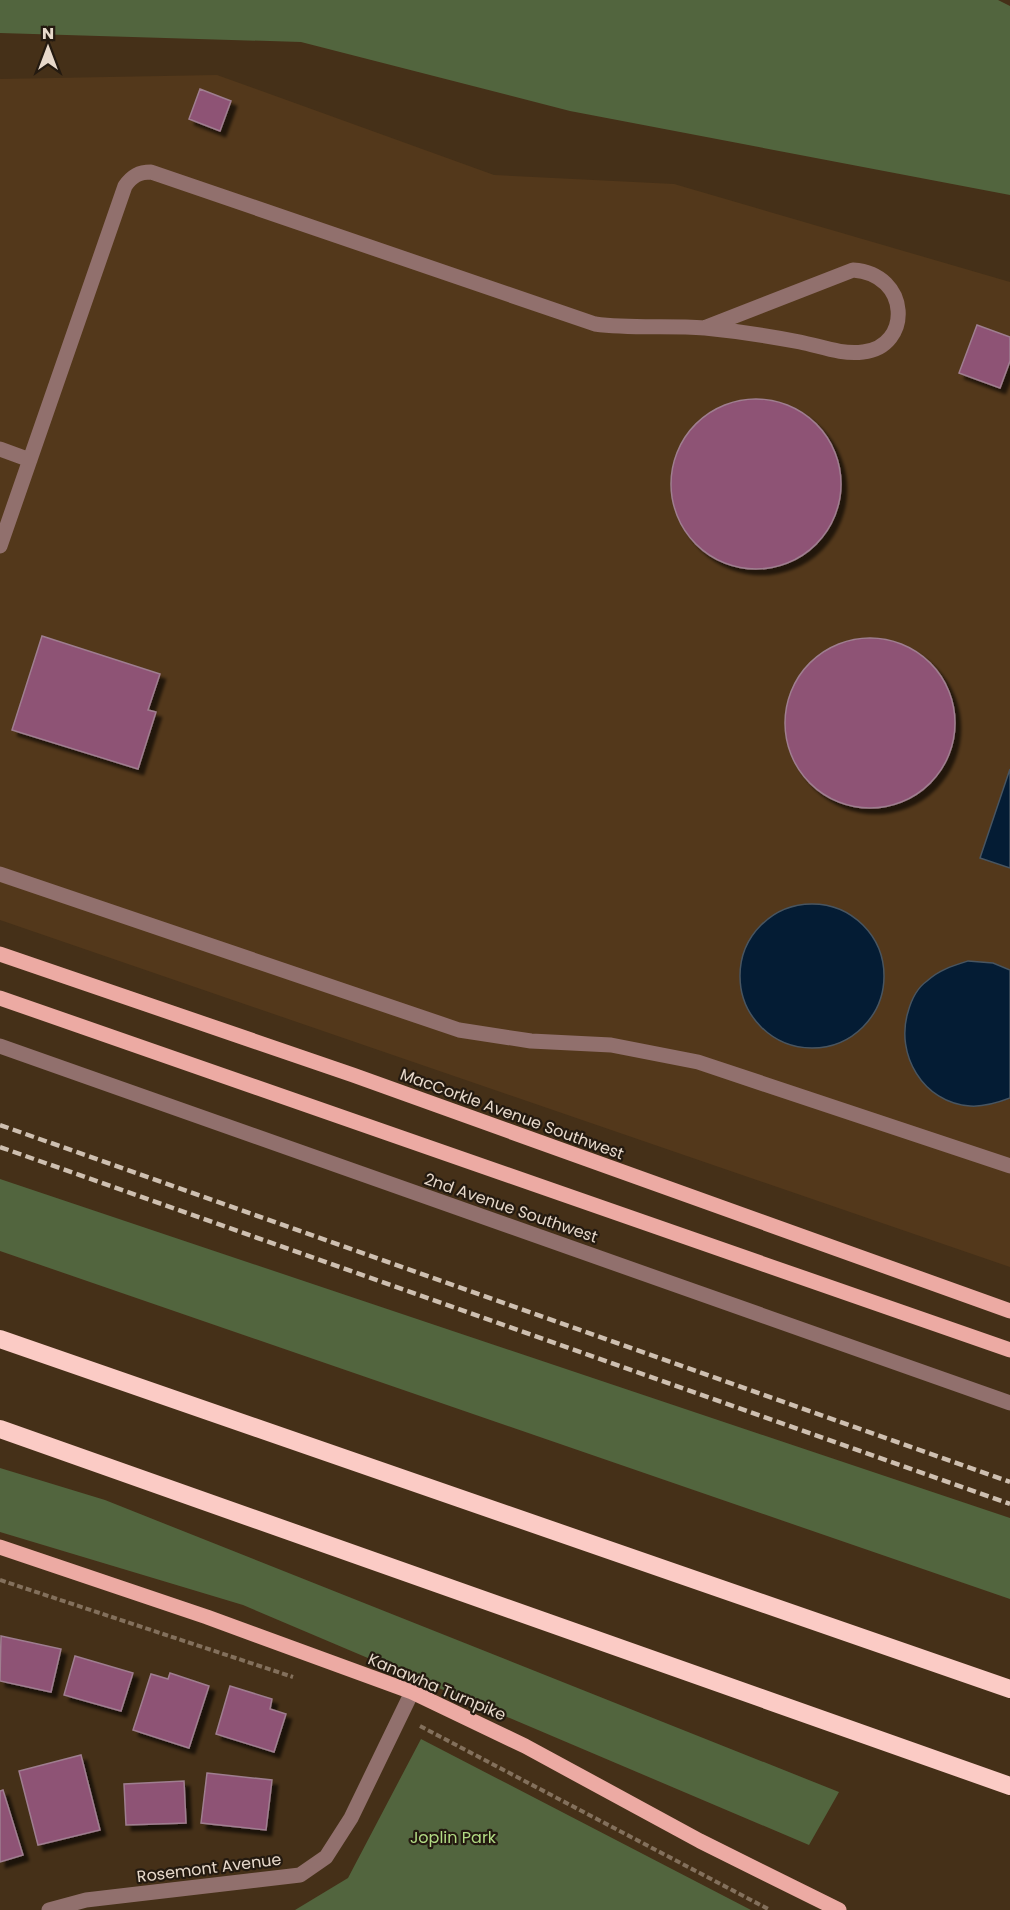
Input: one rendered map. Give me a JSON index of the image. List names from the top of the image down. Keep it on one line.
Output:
{"streets":{"main road":["MacCorkle Avenue Southwest","Kanawha Turnpike"],"street":["2nd Avenue Southwest","Rosemont Avenue"]},"crossings":[["Kanawha Turnpike","Rosemont Avenue"]],"parks":["Joplin Park"],"north":"top"}
